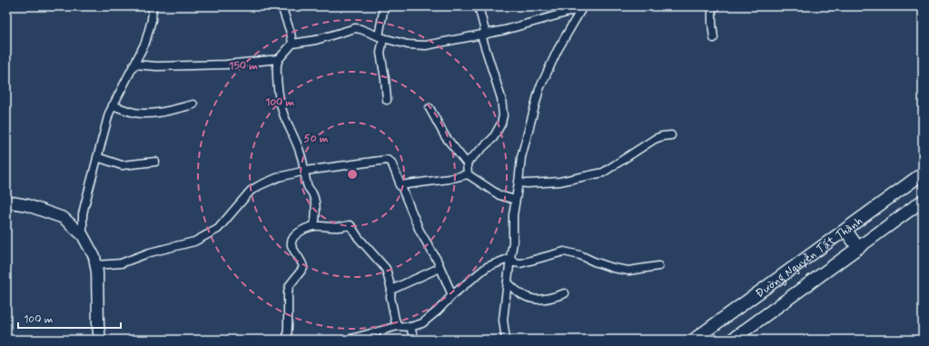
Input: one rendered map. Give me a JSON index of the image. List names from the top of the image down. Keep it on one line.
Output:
{"streets":{"main road":["Đường Nguyễn Tất Thành"]},"scale_bar":"100 m","rings":["150 m","100 m","50 m"]}
